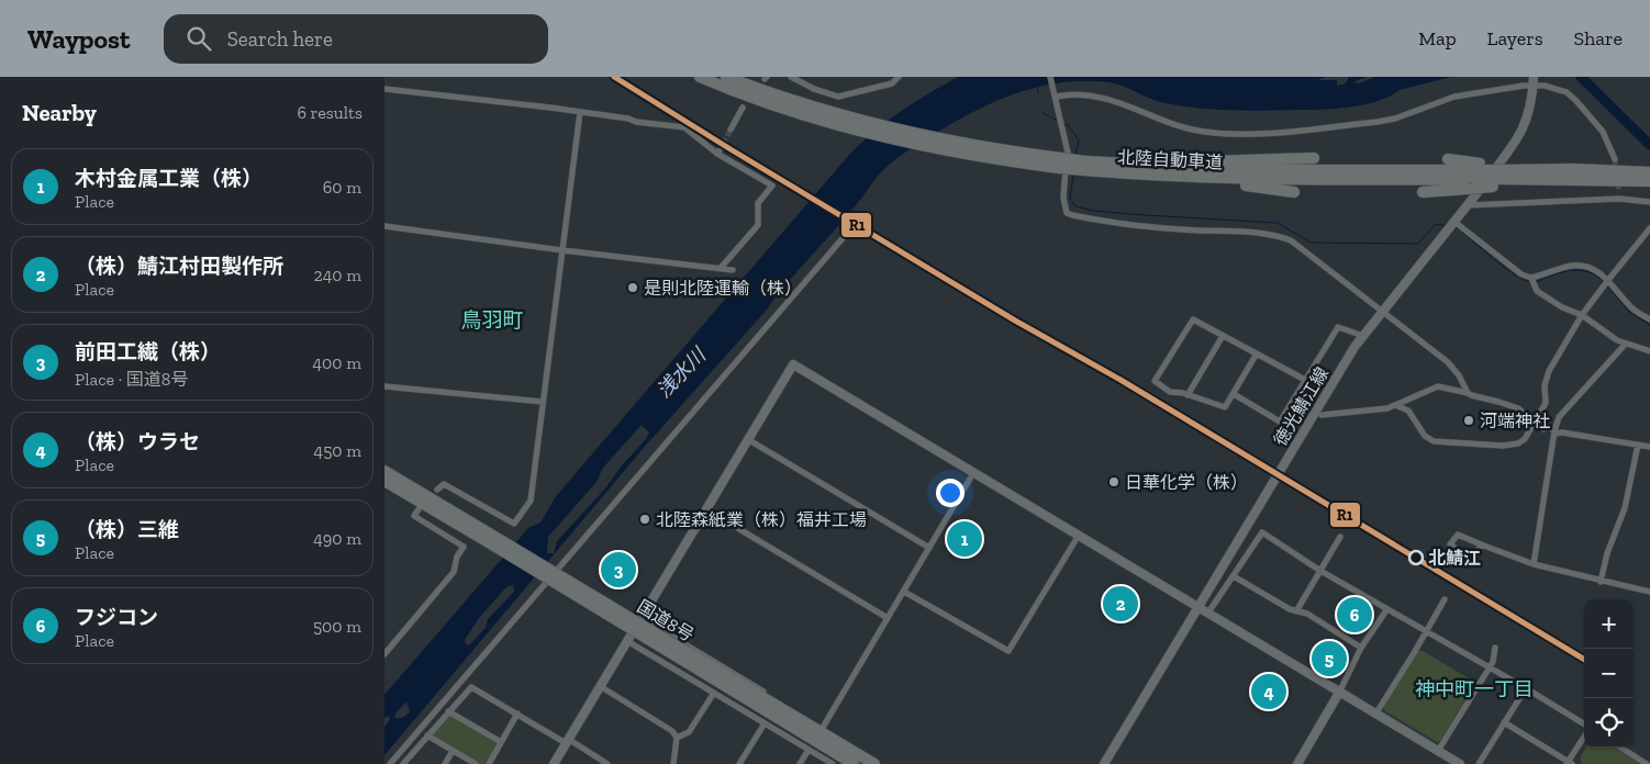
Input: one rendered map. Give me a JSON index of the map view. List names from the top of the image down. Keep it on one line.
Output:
{"streets":{"highway":["北陸自動車道","国道8号"],"street":["徳光鯖江線"]},"districts":["鳥羽町","神中町一丁目"],"water":["浅水川"],"places":["是則北陸運輸（株）","河端神社","日華化学（株）","北陸森紙業（株）福井工場","北鯖江"],"lines":["transit line R1"],"page":{"header":"Waypost","search":"Search here","nav":["Map","Layers","Share"],"heading":["Nearby","6 results"],"list":[{"mark":"1","name":"木村金属工業（株）","note":"Place","value":"60 m"},{"mark":"2","name":"（株）鯖江村田製作所","note":"Place","value":"240 m"},{"mark":"3","name":"前田工繊（株）","note":"Place · 国道8号","value":"400 m"},{"mark":"4","name":"（株）ウラセ","note":"Place","value":"450 m"},{"mark":"5","name":"（株）三維","note":"Place","value":"490 m"},{"mark":"6","name":"フジコン","note":"Place","value":"500 m"}],"pins":["1","3","2","6","5","4"],"map_buttons":["+","−"]}}
